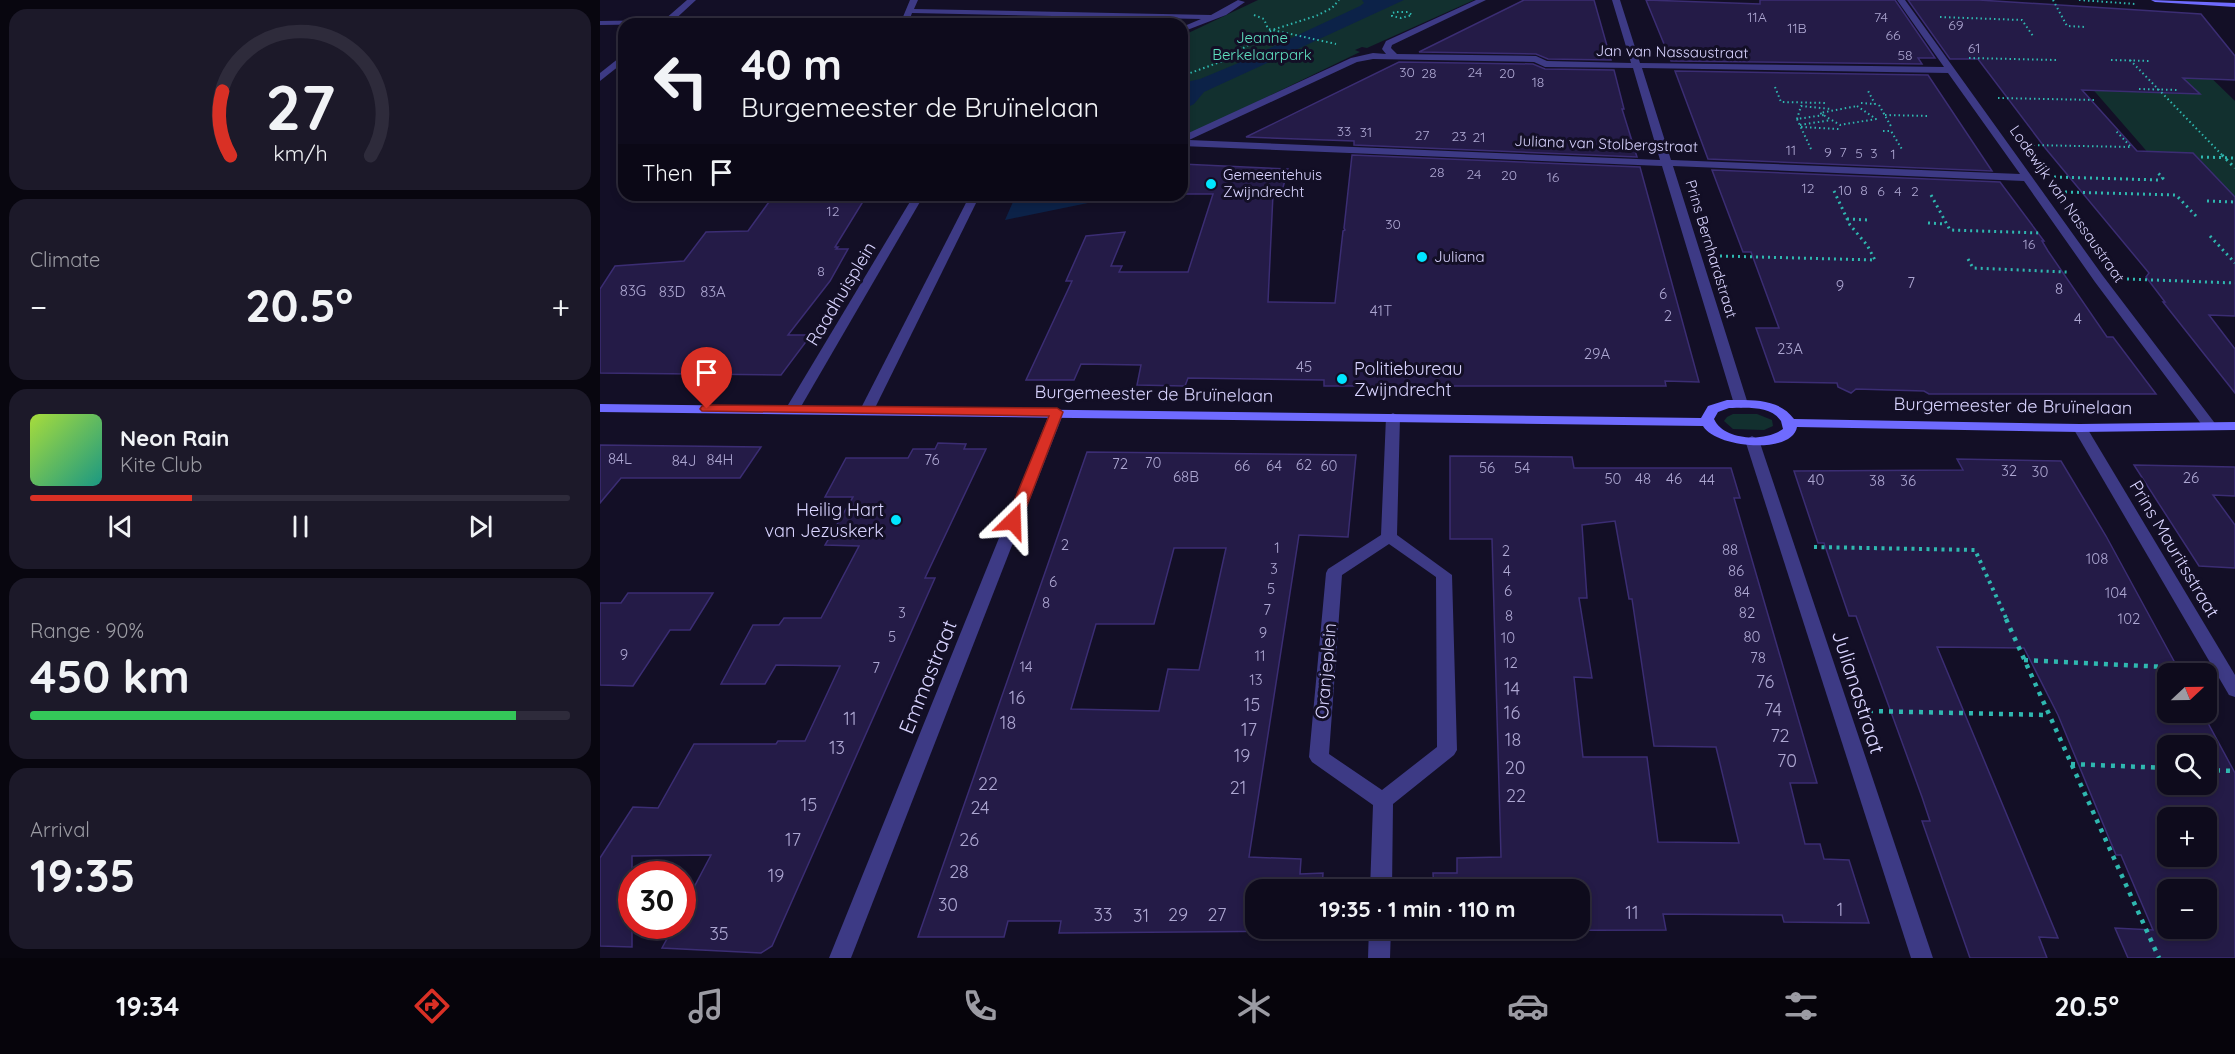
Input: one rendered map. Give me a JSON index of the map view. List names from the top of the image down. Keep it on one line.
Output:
{"streets":{"street":["Jan van Nassaustraat","Juliana van Stolbergstraat","Lodewijk van Nassaustraat","Prins Bernhardstraat","Raadhuisplein","Burgemeester de Bruïnelaan","Prins Mauritsstraat","Oranjeplein","Emmastraat","Julianastraat"]},"crossings":[["Jan van Nassaustraat","Lodewijk van Nassaustraat"],["Jan van Nassaustraat","Prins Bernhardstraat"],["Juliana van Stolbergstraat","Lodewijk van Nassaustraat"],["Juliana van Stolbergstraat","Prins Bernhardstraat"],["Lodewijk van Nassaustraat","Burgemeester de Bruïnelaan"],["Raadhuisplein","Burgemeester de Bruïnelaan"],["Burgemeester de Bruïnelaan","Prins Mauritsstraat"],["Burgemeester de Bruïnelaan","Emmastraat"]],"parks":["Jeanne Berkelaarpark"],"places":["Gemeentehuis Zwijndrecht","Juliana","Politiebureau Zwijndrecht","Heilig Hart van Jezuskerk"],"house_numbers":["11A","74","69","11B","66","61","58","30","24","28","20","18","33","31","27","23","21","11","9","7","5","3","1","28","24","20","16","12","10","8","6","4","2","12","30","16","8","7","9","8","83G","83D","83A","6","41T","2","4","23A","29A","45","84L","84H","76","84J","70","72","62","66","64","60","56","54","32","30","68B","26","50","48","46","44","40","38","36","2","1","88","2","108","3","4","86","6","5","6","84","104","8","7","3","82","8","102","9","5","80","10","9","11","78","12","14","7","13","76","14","16","15","74","16","11","18","17","72","18","13","19","70","20","22","21","22","15","24","17","26","28","19","30","1","11","33","29","27","31","35"],"north":"right","page":{"turn":["40 m","Burgemeester de Bruïnelaan"],"then":"Then","tile":["Climate",["Range · 90%","450 km"],["Arrival","19:35"]],"heat":["−","20.5°","+"],"song":["Neon Rain","Kite Club"],"map_buttons":["+","−"],"limit":"30","trip":"19:35 · 1 min · 110 m","tabs":["19:34","20.5°"],"gauge":["27","km/h"]}}
